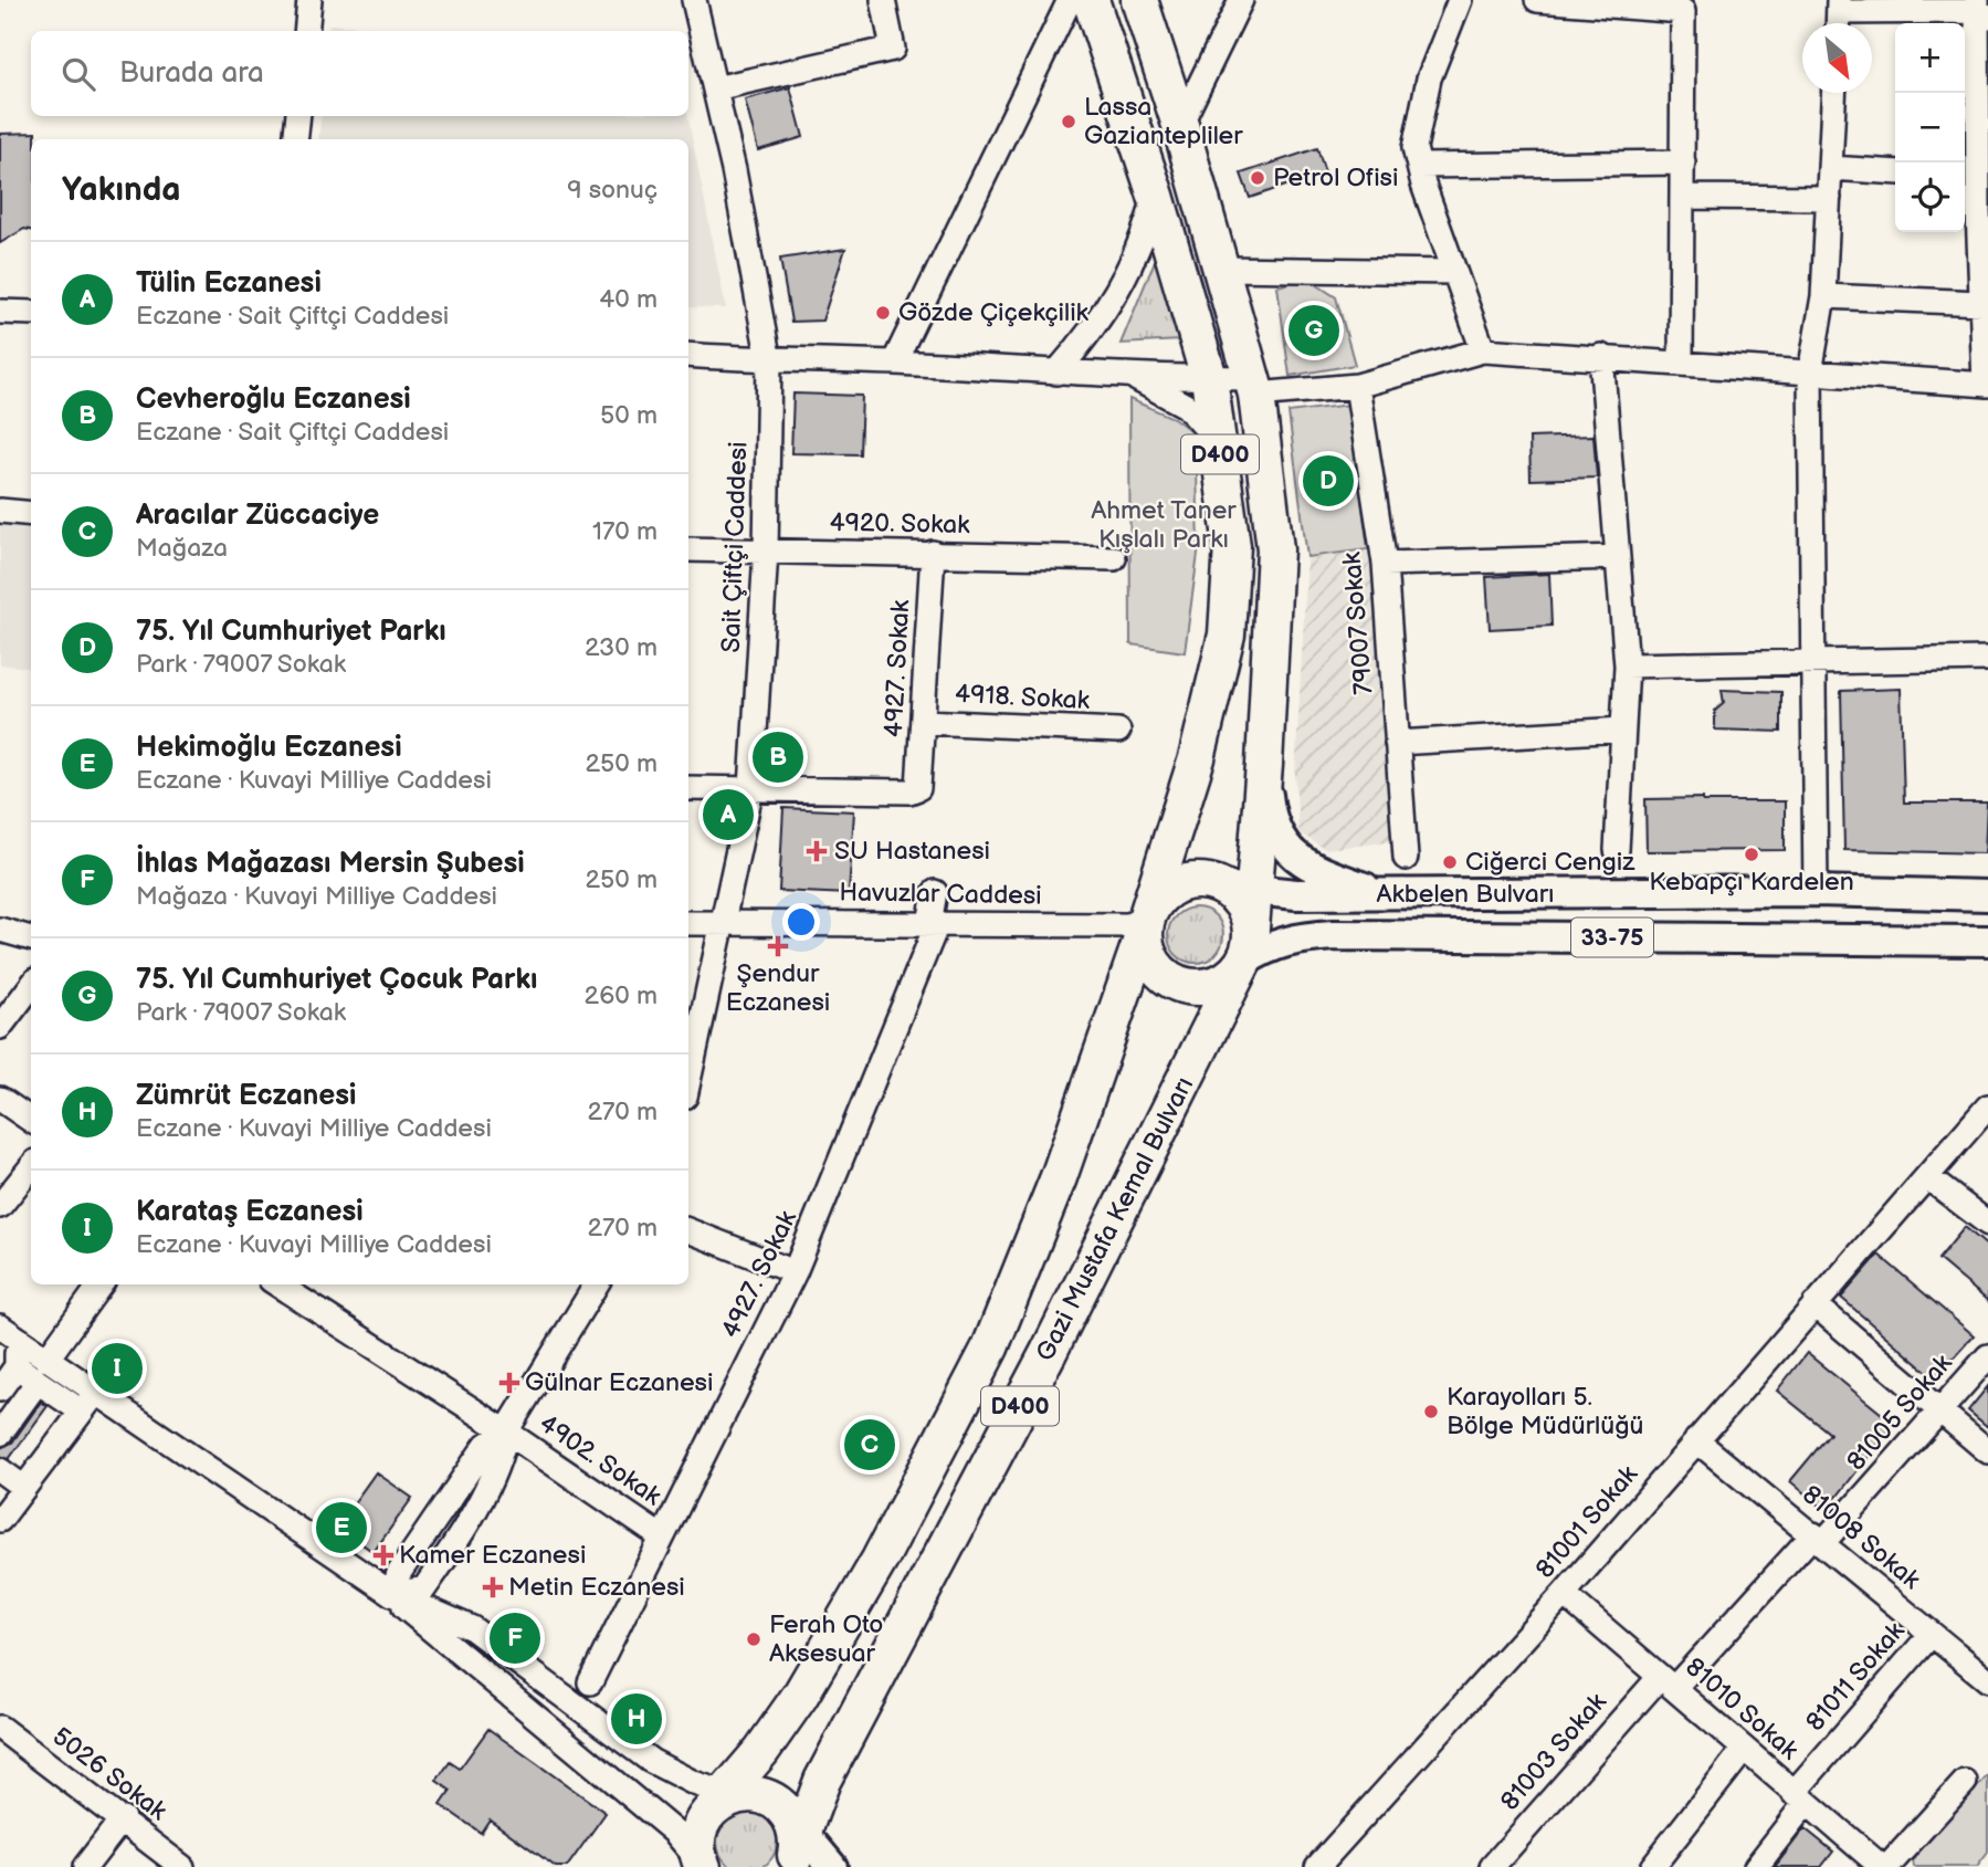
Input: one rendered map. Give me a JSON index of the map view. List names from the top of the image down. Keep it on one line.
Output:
{"streets":{"highway":["D400","Gazi Mustafa Kemal Bulvarı"],"main road":["Akbelen Bulvarı","33-75"],"street":["4920. Sokak","Sait Çiftçi Caddesi","79007 Sokak","4927. Sokak","4918. Sokak","Havuzlar Caddesi","81005 Sokak","4902. Sokak","81001 Sokak","81008 Sokak","81011 Sokak","81010 Sokak","81003 Sokak","5026 Sokak"]},"crossings":[["D400","Havuzlar Caddesi"],["4920. Sokak","Sait Çiftçi Caddesi"],["4920. Sokak","4927. Sokak"],["Sait Çiftçi Caddesi","4927. Sokak"],["Sait Çiftçi Caddesi","Havuzlar Caddesi"],["4927. Sokak","4918. Sokak"],["4927. Sokak","Havuzlar Caddesi"],["4927. Sokak","4902. Sokak"],["Akbelen Bulvarı","Gazi Mustafa Kemal Bulvarı"],["81005 Sokak","81008 Sokak"],["81005 Sokak","81010 Sokak"],["81005 Sokak","81003 Sokak"],["81001 Sokak","81008 Sokak"],["81001 Sokak","81010 Sokak"],["81008 Sokak","81011 Sokak"],["81011 Sokak","81010 Sokak"],["81010 Sokak","81003 Sokak"]],"parks":["Ahmet Taner Kışlalı Parkı"],"places":{"other":["Lassa Gaziantepliler","Petrol Ofisi","Gözde Çiçekçilik","Kebapçı Kardelen","Ciğerci Cengiz","Karayolları 5. Bölge Müdürlüğü","Ferah Oto Aksesuar"],"health":["SU Hastanesi","Şendur Eczanesi","Gülnar Eczanesi","Kamer Eczanesi","Metin Eczanesi"]},"north":"bottom right","page":{"map_buttons":["+","−"],"search":"Burada ara","heading":["Yakında","9 sonuç"],"list":[{"mark":"A","name":"Tülin Eczanesi","note":"Eczane · Sait Çiftçi Caddesi","value":"40 m"},{"mark":"B","name":"Cevheroğlu Eczanesi","note":"Eczane · Sait Çiftçi Caddesi","value":"50 m"},{"mark":"C","name":"Aracılar Züccaciye","note":"Mağaza","value":"170 m"},{"mark":"D","name":"75. Yıl Cumhuriyet Parkı","note":"Park · 79007 Sokak","value":"230 m"},{"mark":"E","name":"Hekimoğlu Eczanesi","note":"Eczane · Kuvayi Milliye Caddesi","value":"250 m"},{"mark":"F","name":"İhlas Mağazası Mersin Şubesi","note":"Mağaza · Kuvayi Milliye Caddesi","value":"250 m"},{"mark":"G","name":"75. Yıl Cumhuriyet Çocuk Parkı","note":"Park · 79007 Sokak","value":"260 m"},{"mark":"H","name":"Zümrüt Eczanesi","note":"Eczane · Kuvayi Milliye Caddesi","value":"270 m"},{"mark":"I","name":"Karataş Eczanesi","note":"Eczane · Kuvayi Milliye Caddesi","value":"270 m"}],"pins":["G","D","B","A","I","C","E","F","H"]}}
